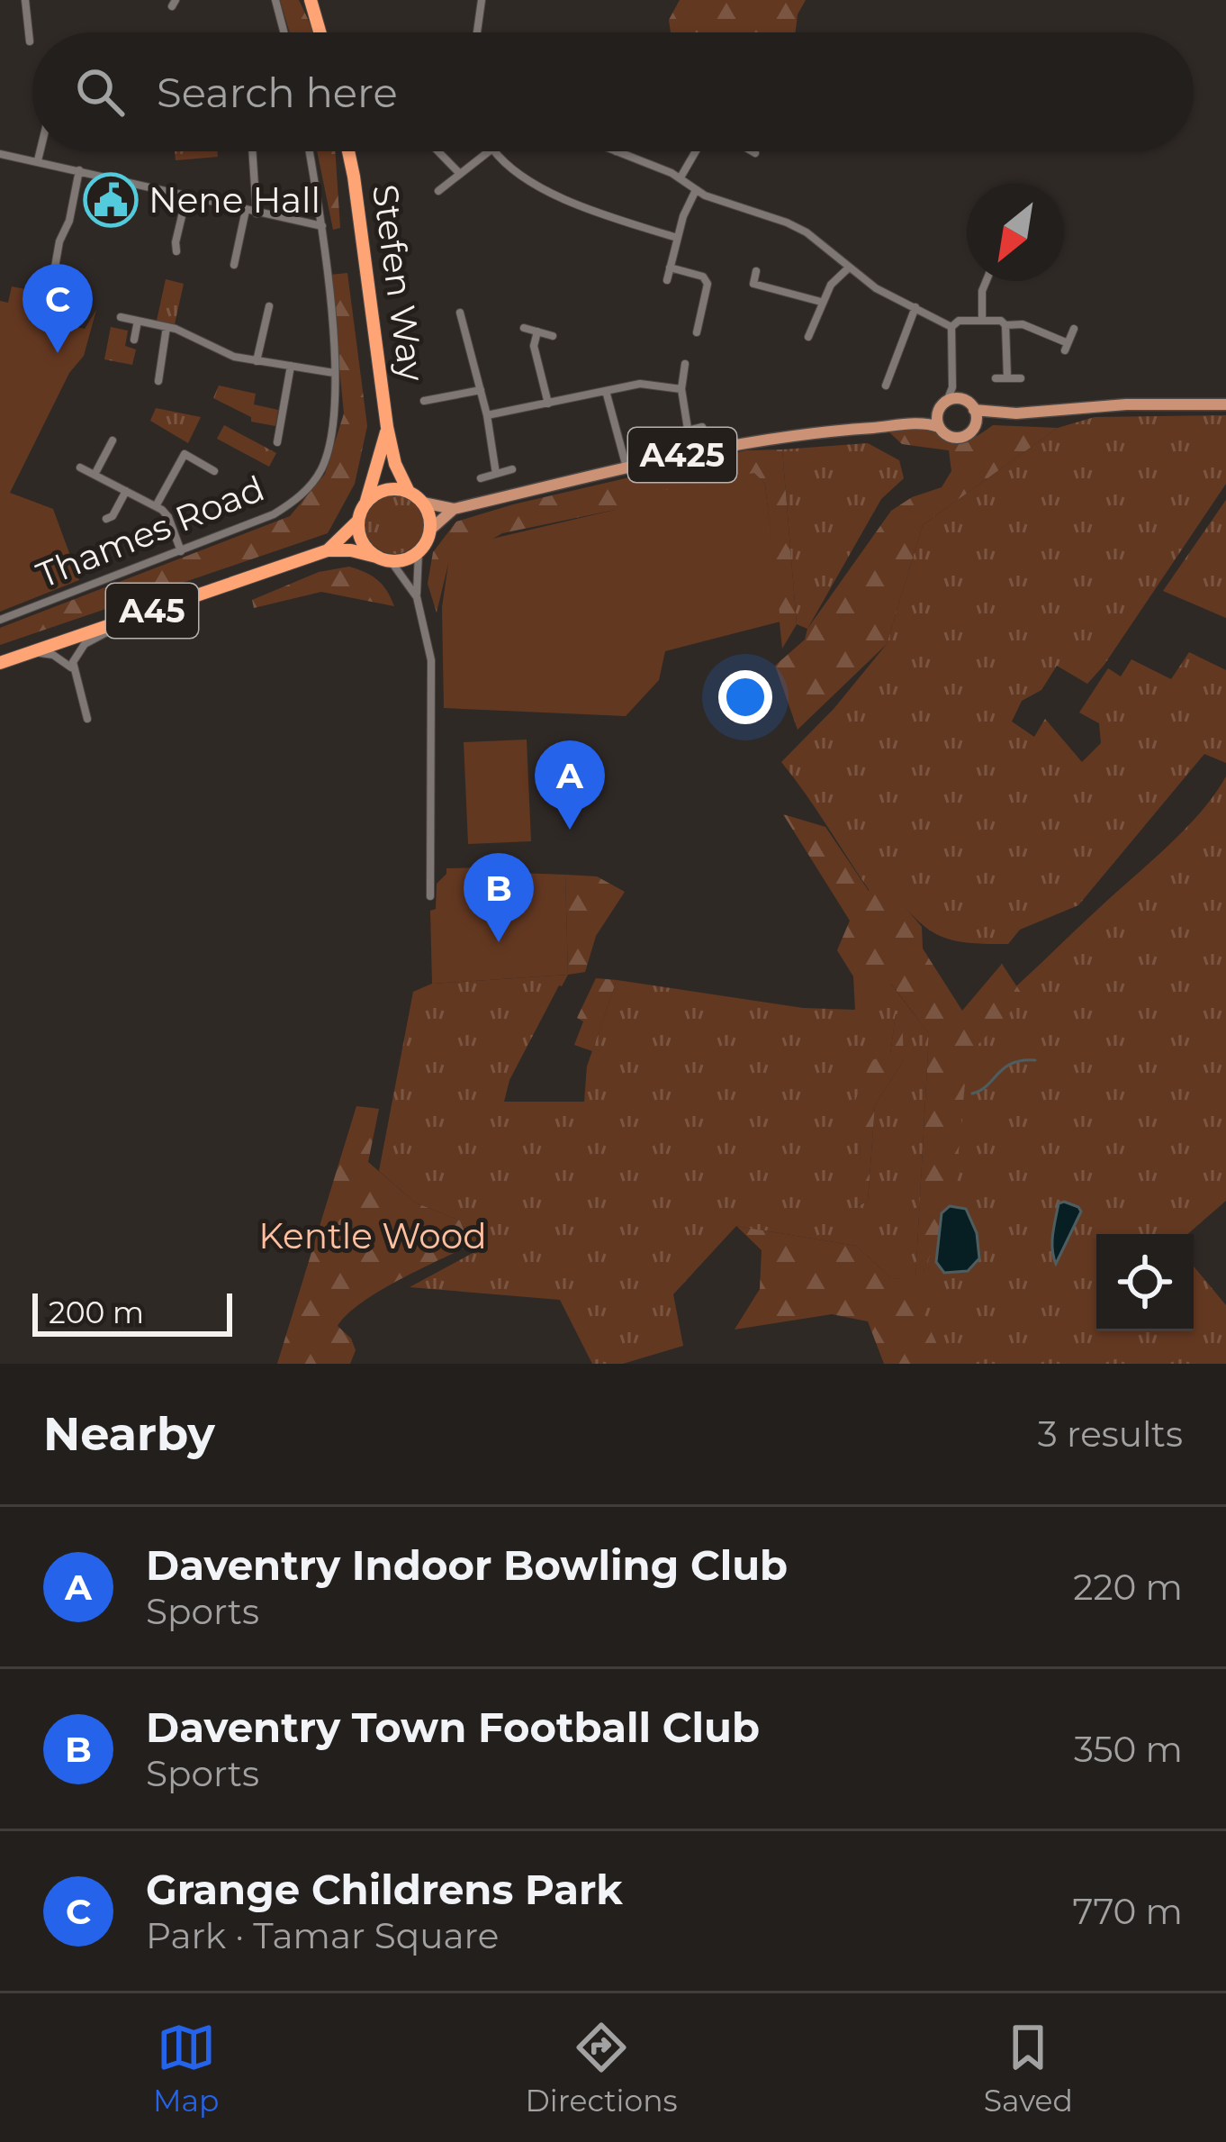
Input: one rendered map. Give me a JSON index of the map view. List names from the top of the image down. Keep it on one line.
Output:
{"streets":{"highway":["Stefen Way","A45"],"main road":["A425"],"street":["Thames Road"]},"parks":["Kentle Wood"],"places":{"public building":["Nene Hall"]},"scale_bar":"200 m","north":"bottom left","page":{"search":"Search here","pins":["C","A","B"],"scale":"200 m","heading":["Nearby","3 results"],"list":[{"mark":"A","name":"Daventry Indoor Bowling Club","note":"Sports","value":"220 m"},{"mark":"B","name":"Daventry Town Football Club","note":"Sports","value":"350 m"},{"mark":"C","name":"Grange Childrens Park","note":"Park · Tamar Square","value":"770 m"}],"nav":["Map","Directions","Saved"]}}
